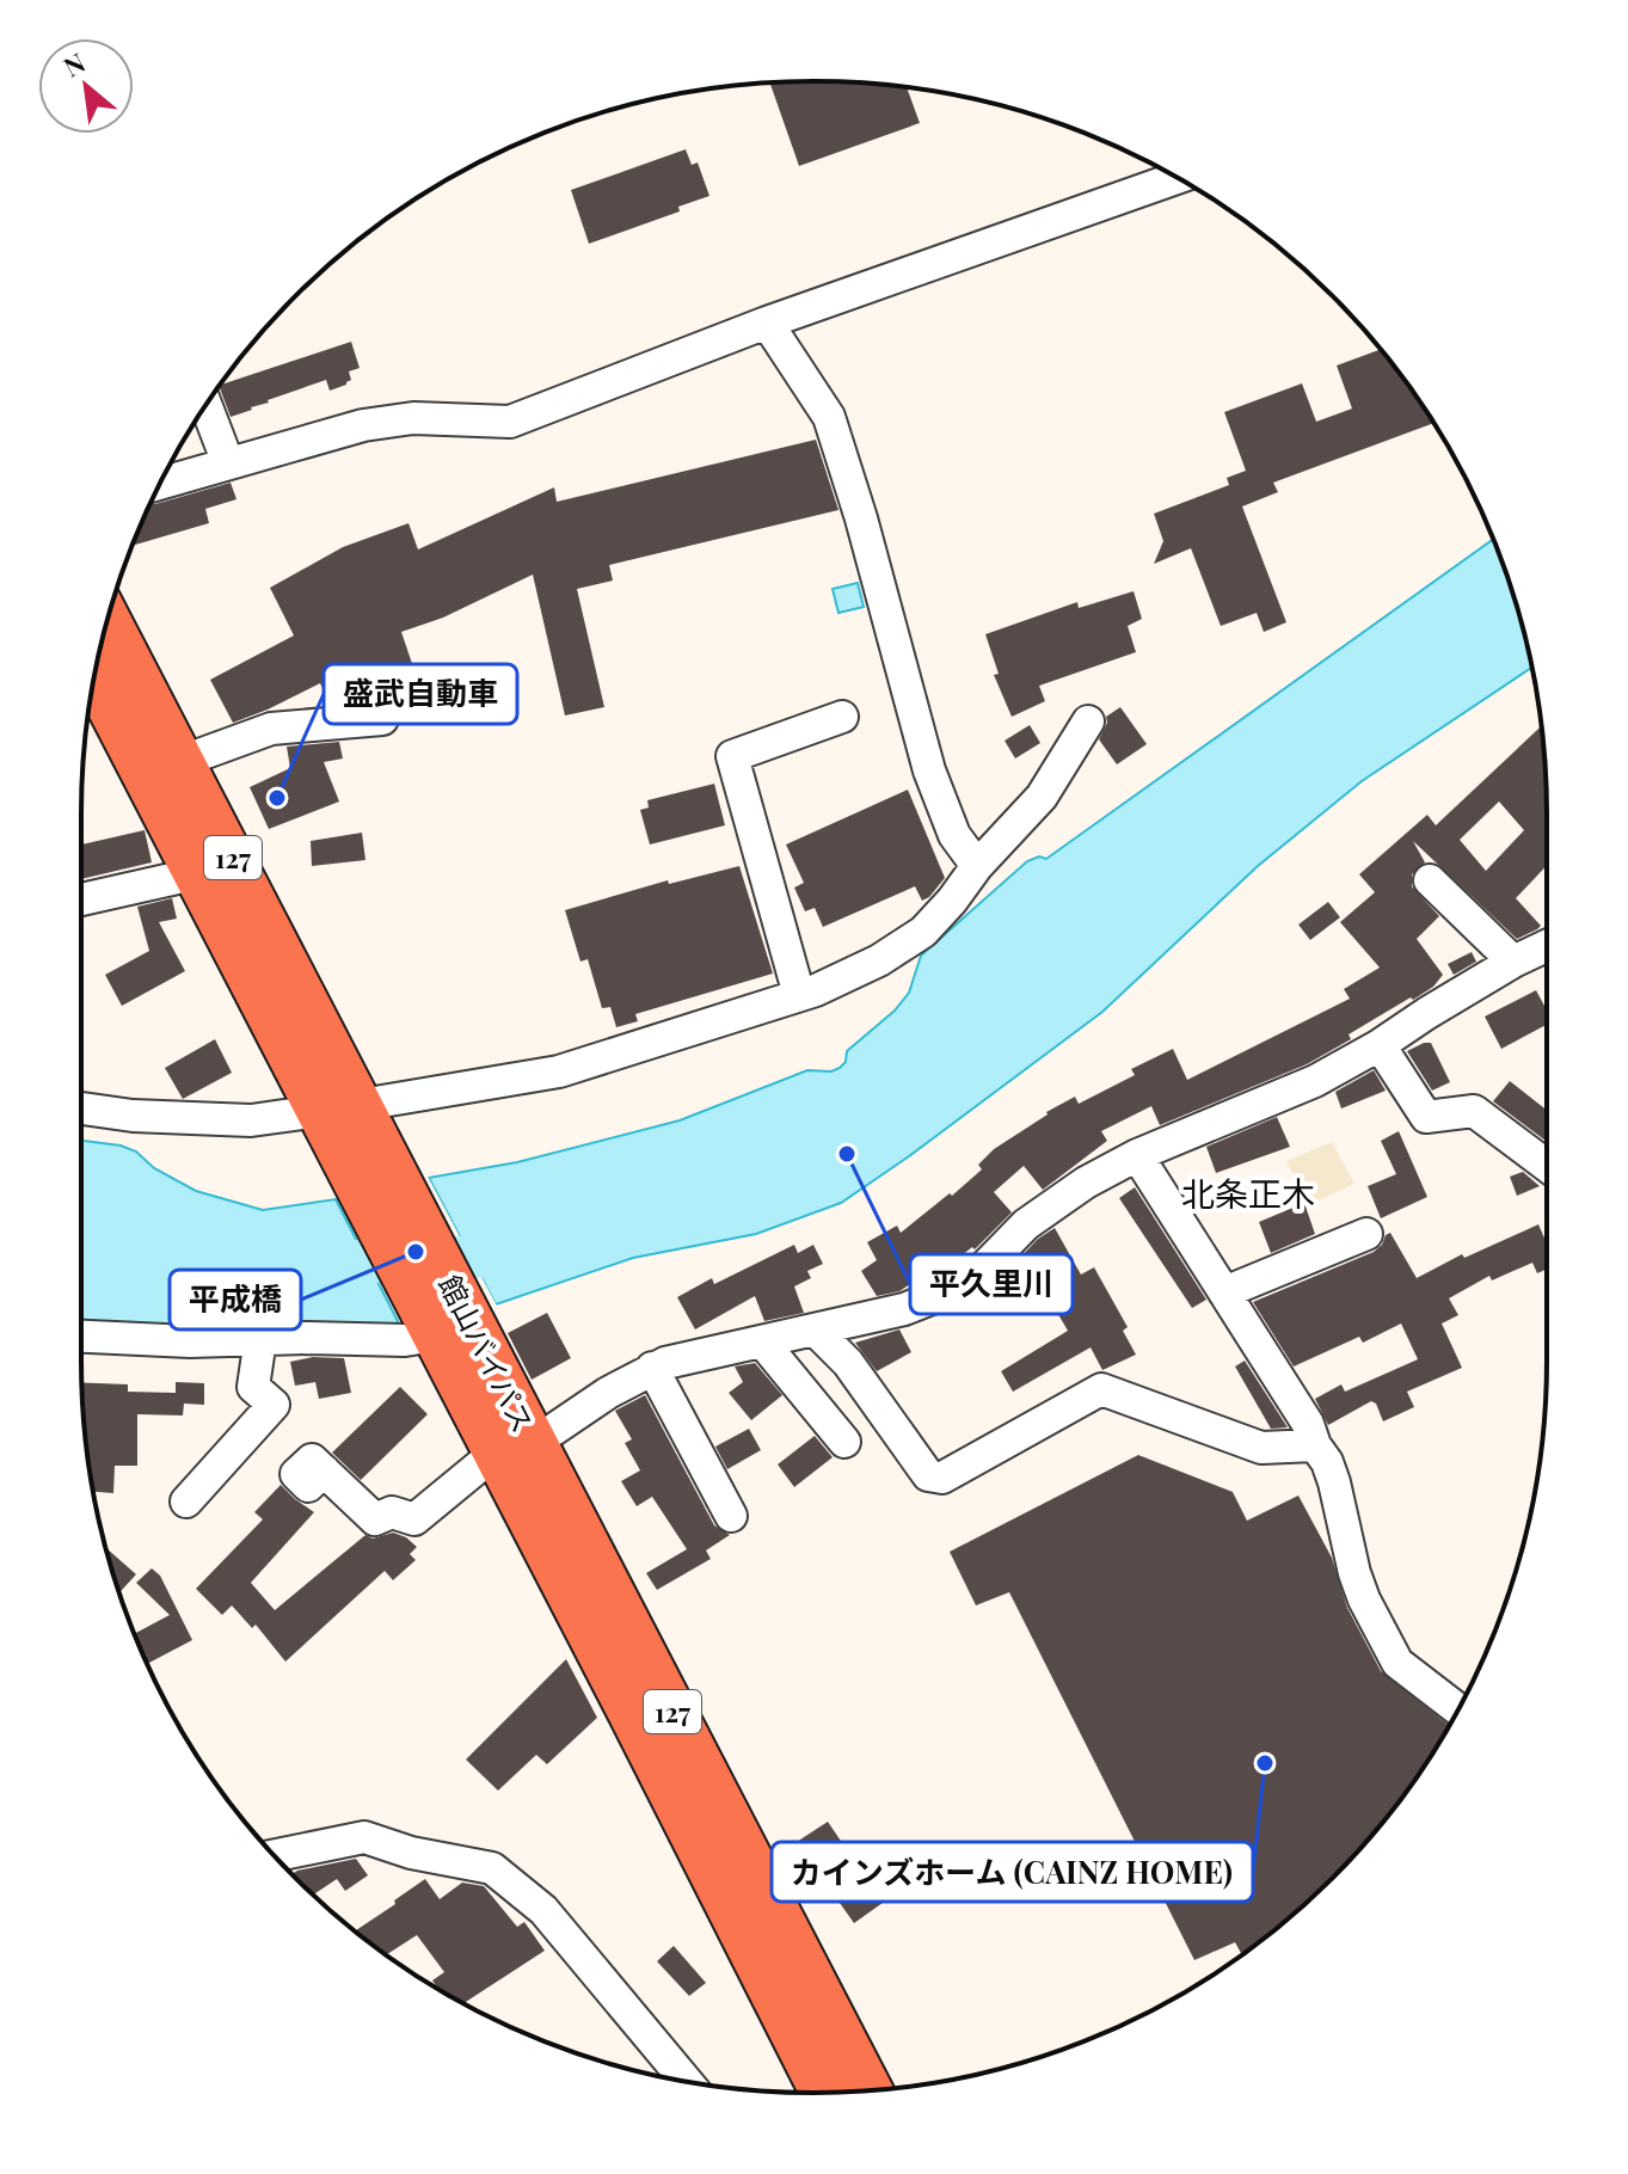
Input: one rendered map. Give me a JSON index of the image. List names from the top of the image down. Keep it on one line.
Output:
{"streets":{"highway":["127","館山バイパス"]},"districts":["北条正木"],"places":["盛武自動車","平久里川","平成橋","カインズホーム (CAINZ HOME)"],"north":"top left"}
